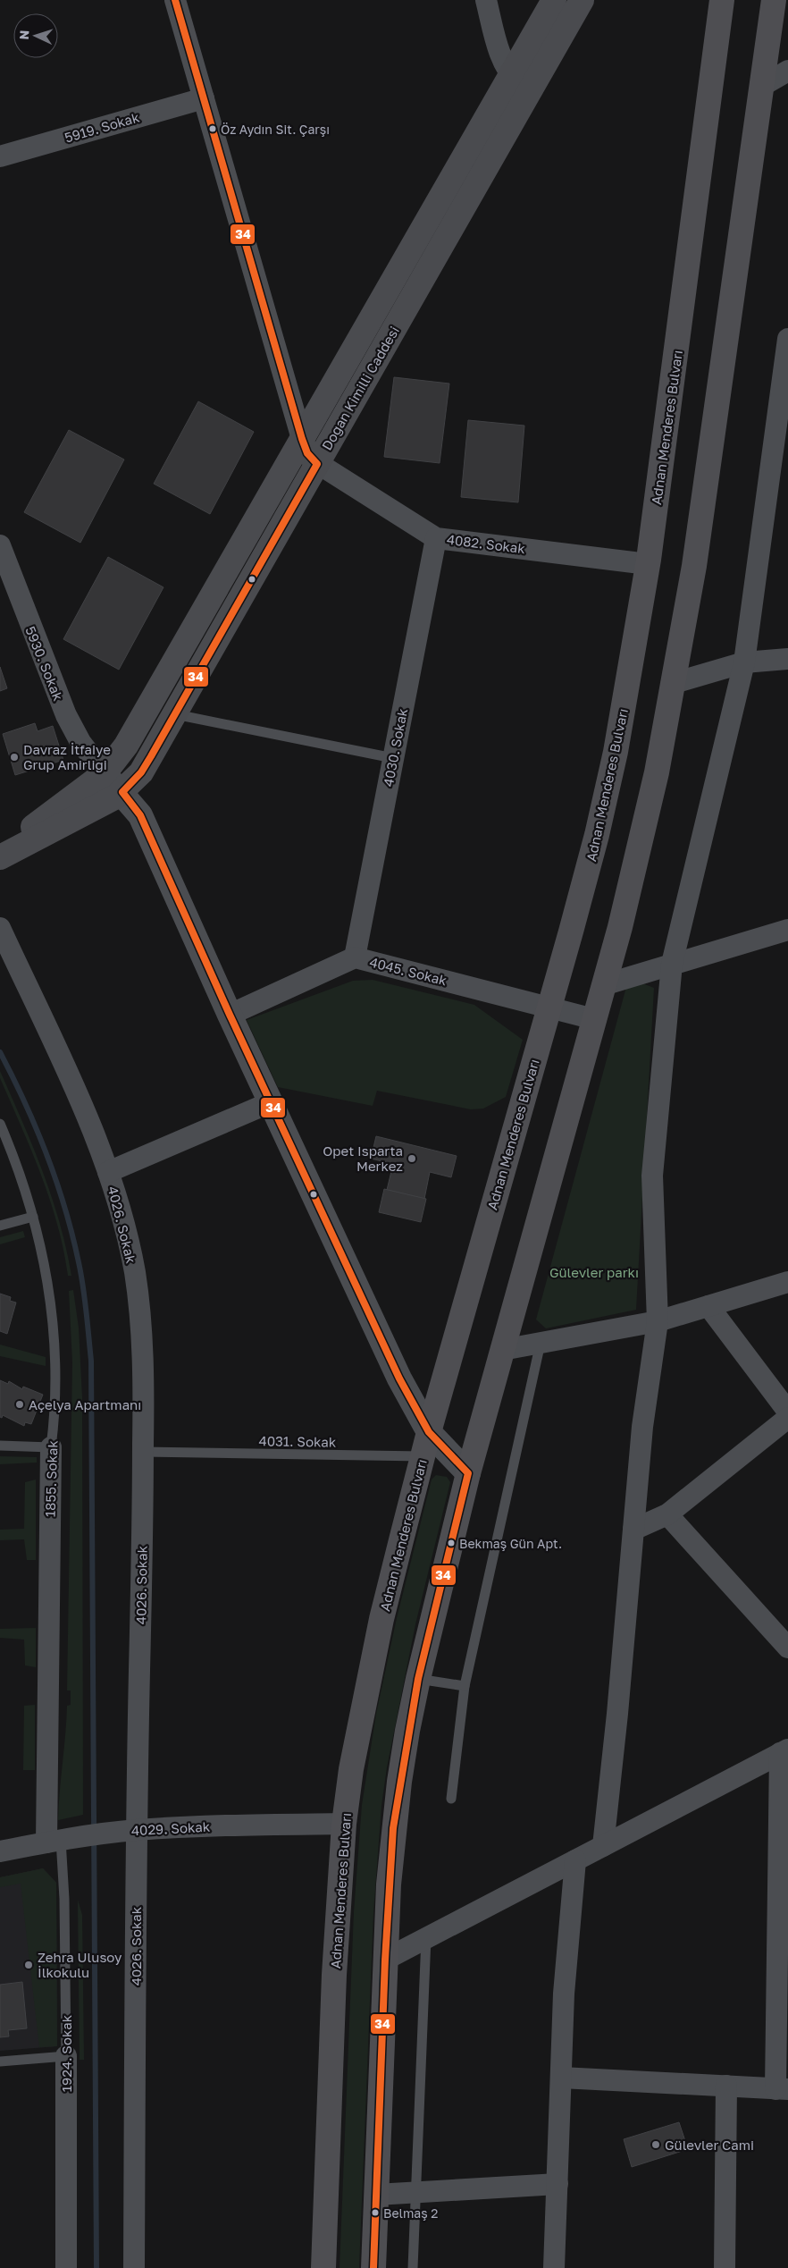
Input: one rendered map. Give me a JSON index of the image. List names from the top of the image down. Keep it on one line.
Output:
{"streets":{"main road":["Doğan Kimilli Caddesi","Adnan Menderes Bulvarı"],"street":["5919. Sokak","4082. Sokak","5930. Sokak","4030. Sokak","4045. Sokak","4026. Sokak","1855. Sokak","4029. Sokak","1924. Sokak"],"lane":["4031. Sokak"]},"crossings":[["Doğan Kimilli Caddesi","4082. Sokak"],["Doğan Kimilli Caddesi","5930. Sokak"],["Adnan Menderes Bulvarı","4082. Sokak"],["Adnan Menderes Bulvarı","4045. Sokak"],["Adnan Menderes Bulvarı","4031. Sokak"],["Adnan Menderes Bulvarı","4029. Sokak"],["4082. Sokak","4030. Sokak"],["4030. Sokak","4045. Sokak"],["4026. Sokak","4031. Sokak"],["4026. Sokak","4029. Sokak"],["1855. Sokak","4029. Sokak"],["1855. Sokak","1924. Sokak"],["4029. Sokak","1924. Sokak"]],"parks":["Gülevler parkı"],"places":["Öz Aydın Sit. Çarşı","Davraz İtfaiye Grup Amirliği","Opet Isparta Merkez","Açelya Apartmanı","Bekmaş Gün Apt.","Zehra Ulusoy İlkokulu","Gülevler Cami","Belmaş 2"],"lines":["transit line 34"],"north":"left"}
